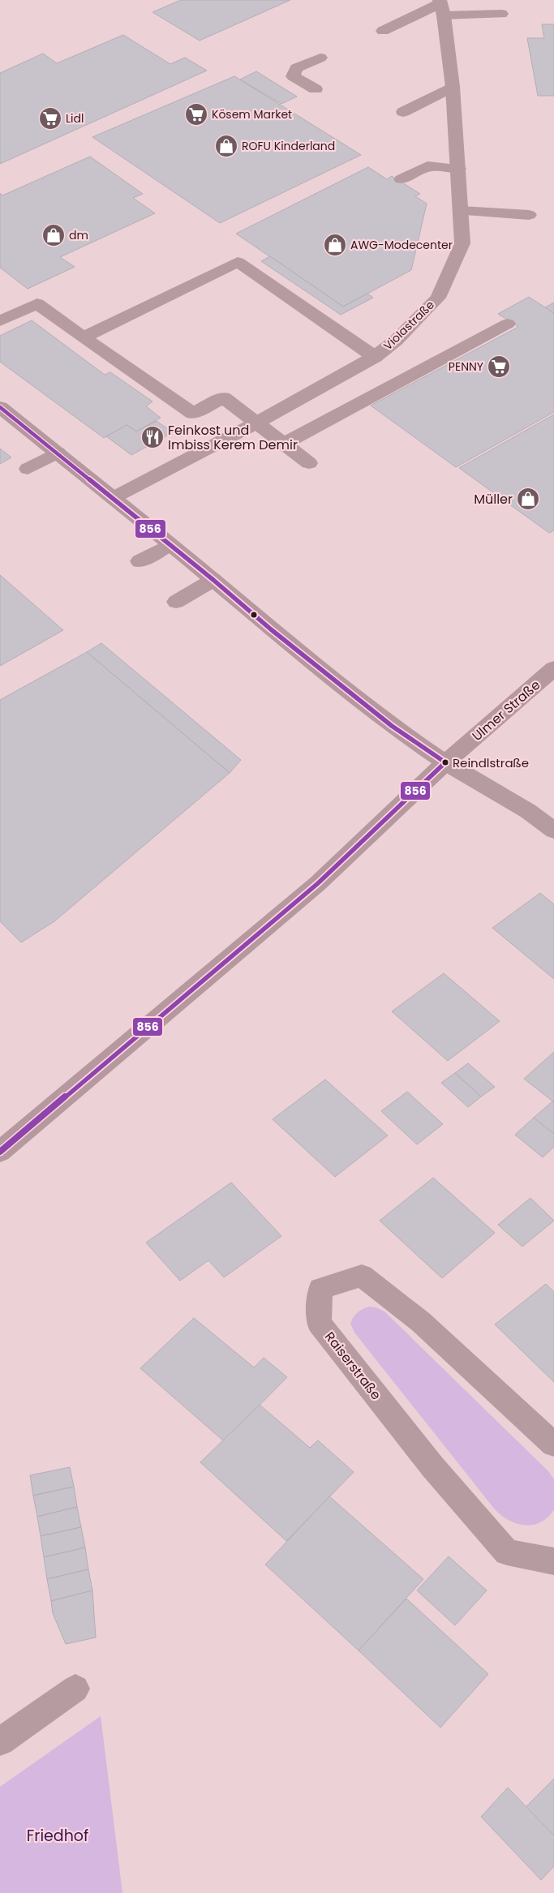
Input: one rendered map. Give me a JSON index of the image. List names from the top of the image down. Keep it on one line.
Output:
{"streets":{"main road":["Ulmer Straße"],"street":["Violastraße","Raiserstraße"]},"parks":["Friedhof"],"places":{"supermarket":["Kösem Market","Lidl","PENNY"],"shop":["ROFU Kinderland","dm","AWG-Modecenter","Müller"],"restaurant":["Feinkost und Imbiss Kerem Demir"],"other":["Reindlstraße"]},"lines":["transit line 856"]}
